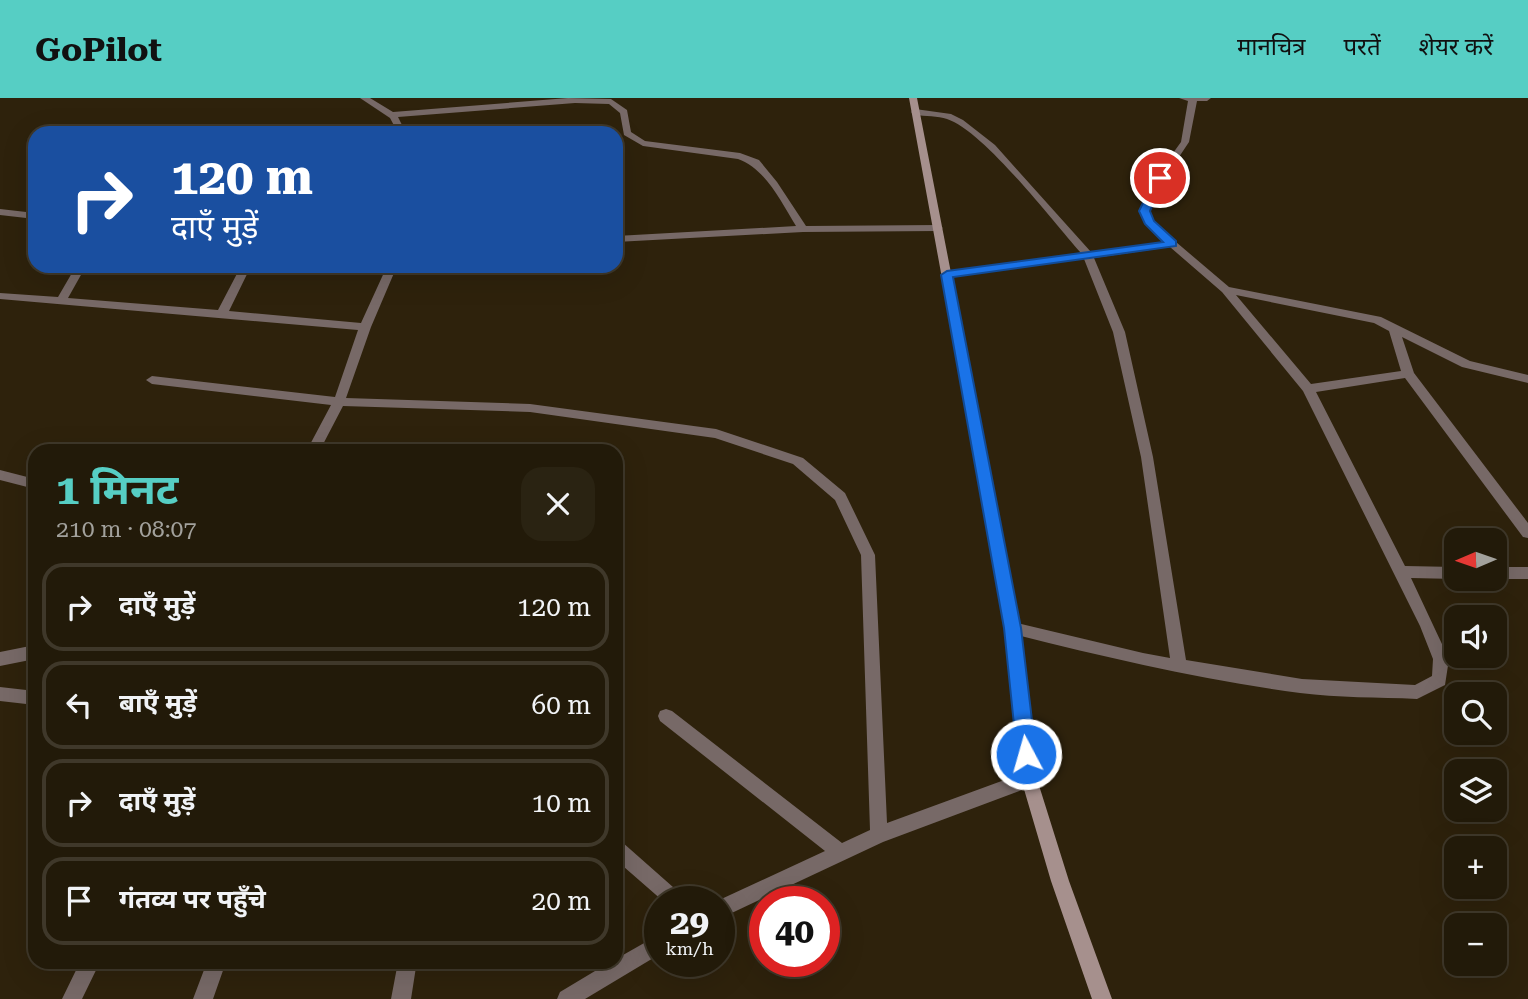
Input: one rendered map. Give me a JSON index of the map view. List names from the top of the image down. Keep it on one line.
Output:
{"north":"left","page":{"header":"GoPilot","nav":["मानचित्र","परतें","शेयर करें"],"turn":["120 m","दाएँ मुड़ें"],"heading":["1 मिनट","210 m · 08:07"],"map_buttons":["+","−"],"list":[{"name":"दाएँ मुड़ें","value":"120 m"},{"name":"बाएँ मुड़ें","value":"60 m"},{"name":"दाएँ मुड़ें","value":"10 m"},{"name":"गंतव्य पर पहुँचे","value":"20 m"}],"speed":"29 km/h","limit":"40"}}
